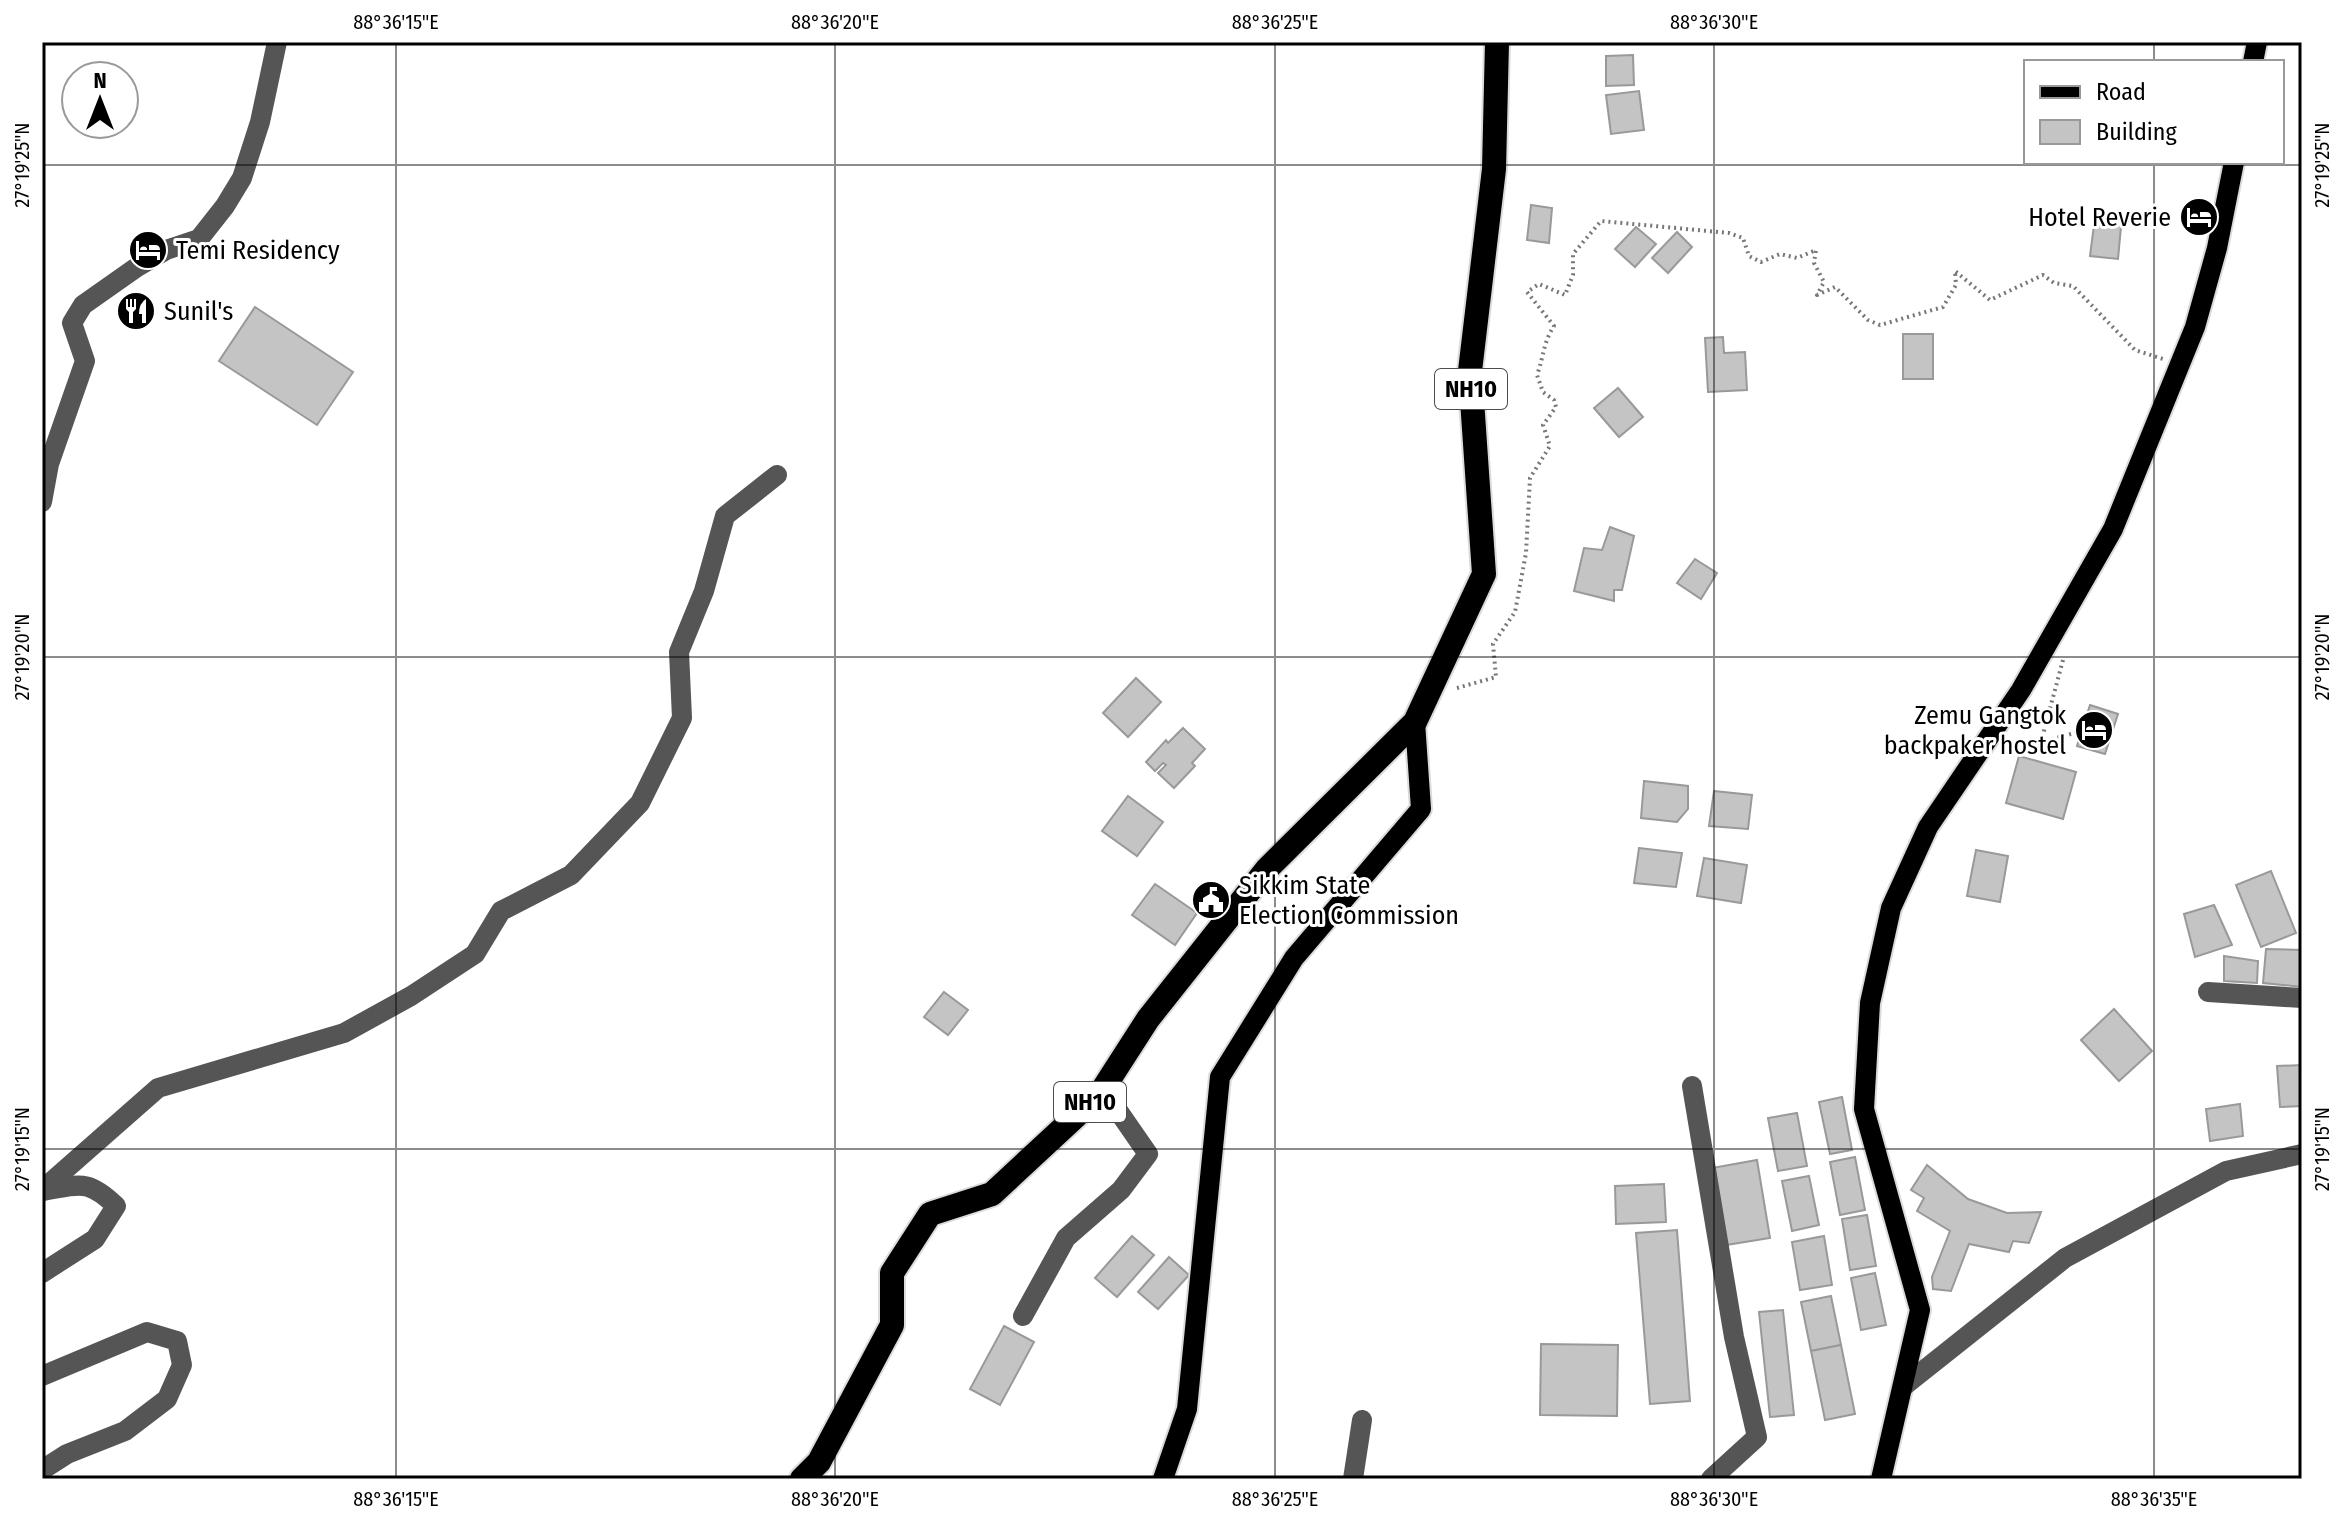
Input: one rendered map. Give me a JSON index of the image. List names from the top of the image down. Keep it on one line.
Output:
{"streets":{"highway":["NH10"]},"places":{"hotel":["Hotel Reverie","Temi Residency","Zemu Gangtok backpaker hostel"],"restaurant":["Sunil's"],"public building":["Sikkim State Election Commission"]},"legend":["Road","Building"],"north":"top","coordinates":["88°36'15\"E","88°36'20\"E","88°36'25\"E","88°36'30\"E","27°19'25\"N","27°19'20\"N","27°19'15\"N","88°36'35\"E"]}
